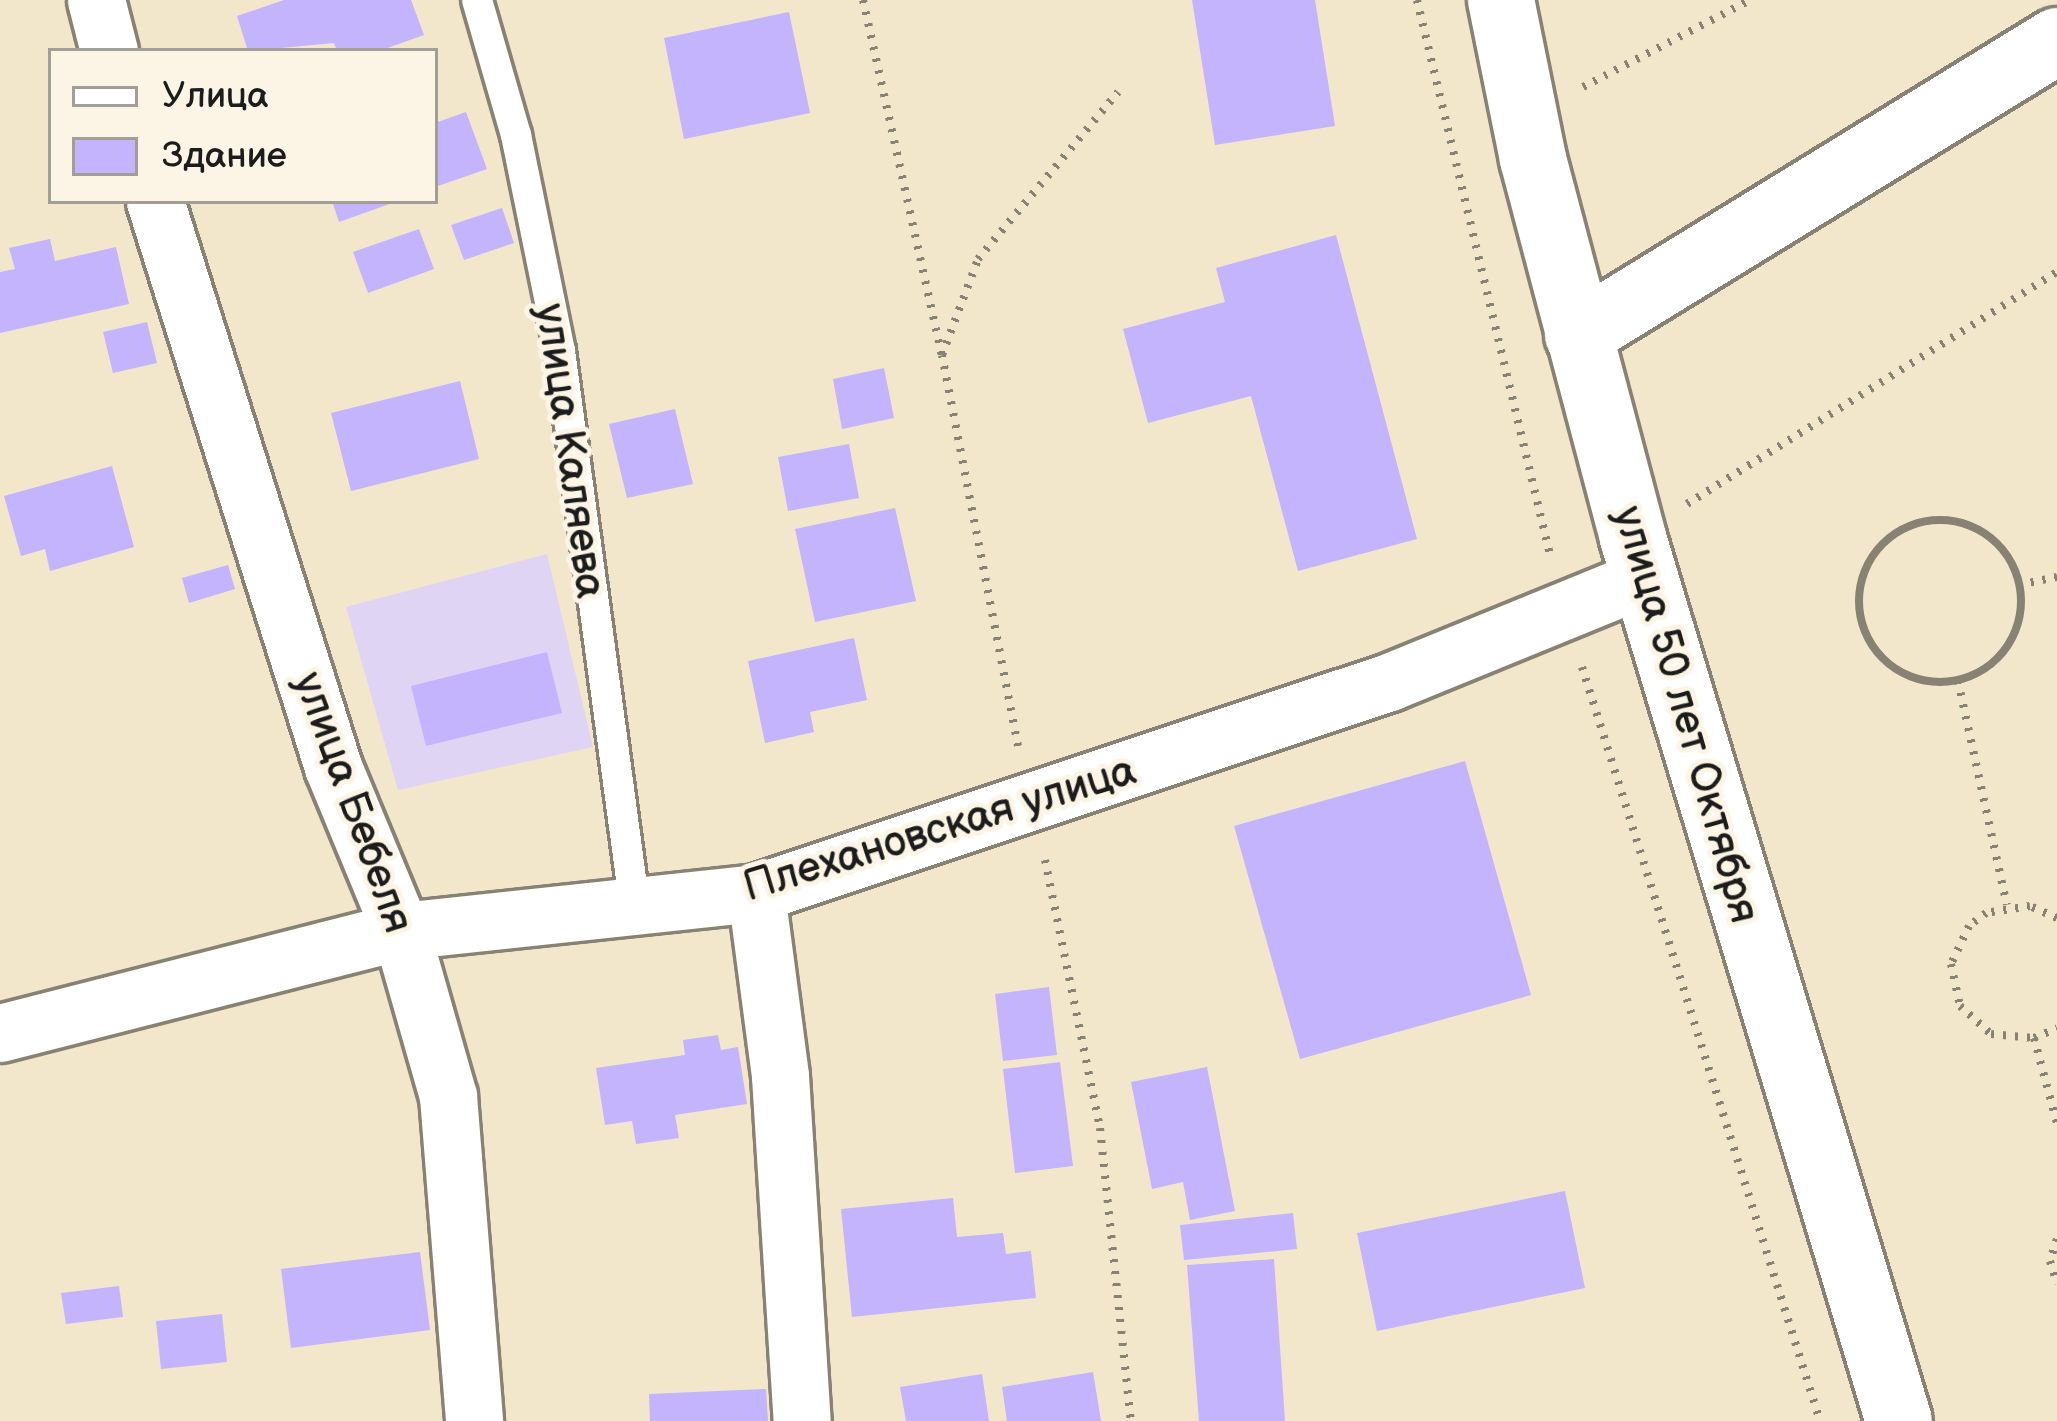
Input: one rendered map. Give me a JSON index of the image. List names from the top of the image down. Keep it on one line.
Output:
{"streets":{"main road":["улица 50 лет Октября"],"street":["улица Бебеля","Плехановская улица"],"lane":["улица Каляева"]},"crossings":[["улица Каляева","Плехановская улица"],["улица 50 лет Октября","Плехановская улица"],["улица Бебеля","Плехановская улица"]],"legend":["Улица","Здание"]}
